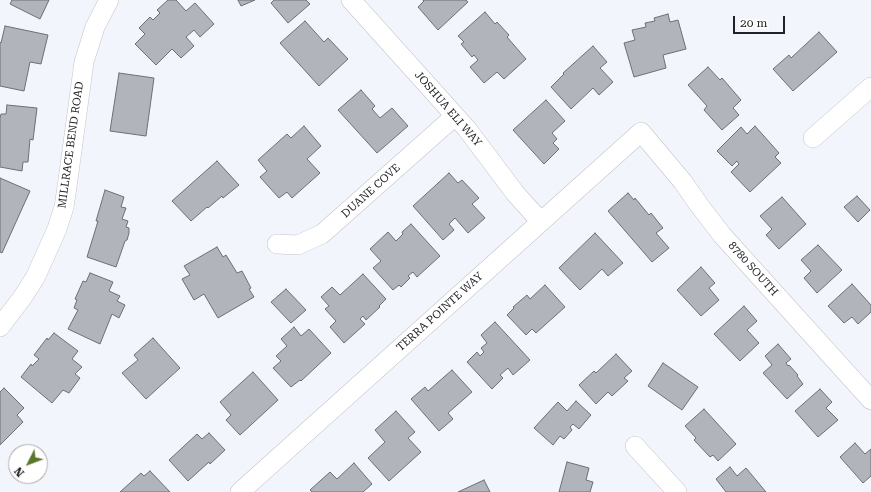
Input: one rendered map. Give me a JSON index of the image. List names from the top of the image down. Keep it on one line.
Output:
{"streets":{"street":["JOSHUA ELI WAY","MILLRACE BEND ROAD","DUANE COVE","8780 SOUTH","TERRA POINTE WAY"]},"crossings":[["JOSHUA ELI WAY","DUANE COVE"],["JOSHUA ELI WAY","TERRA POINTE WAY"],["8780 SOUTH","TERRA POINTE WAY"]],"scale_bar":"20 m","north":"bottom left"}
